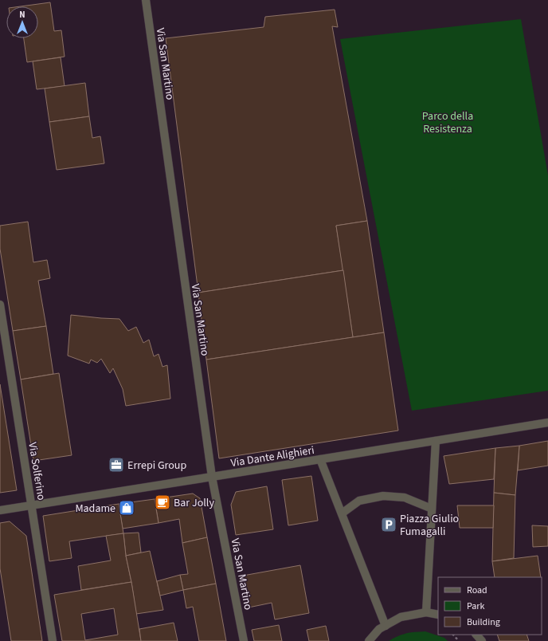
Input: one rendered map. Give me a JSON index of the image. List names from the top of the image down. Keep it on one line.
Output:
{"streets":{"street":["Via San Martino","Via Dante Alighieri","Via Solferino"]},"crossings":[["Via San Martino","Via Dante Alighieri"],["Via Dante Alighieri","Via Solferino"]],"parks":["Parco della Resistenza"],"places":{"office":["Errepi Group"],"cafe":["Bar Jolly"],"shop":["Madame"],"parking":["Piazza Giulio Fumagalli"]},"legend":["Road","Park","Building"],"north":"top"}
